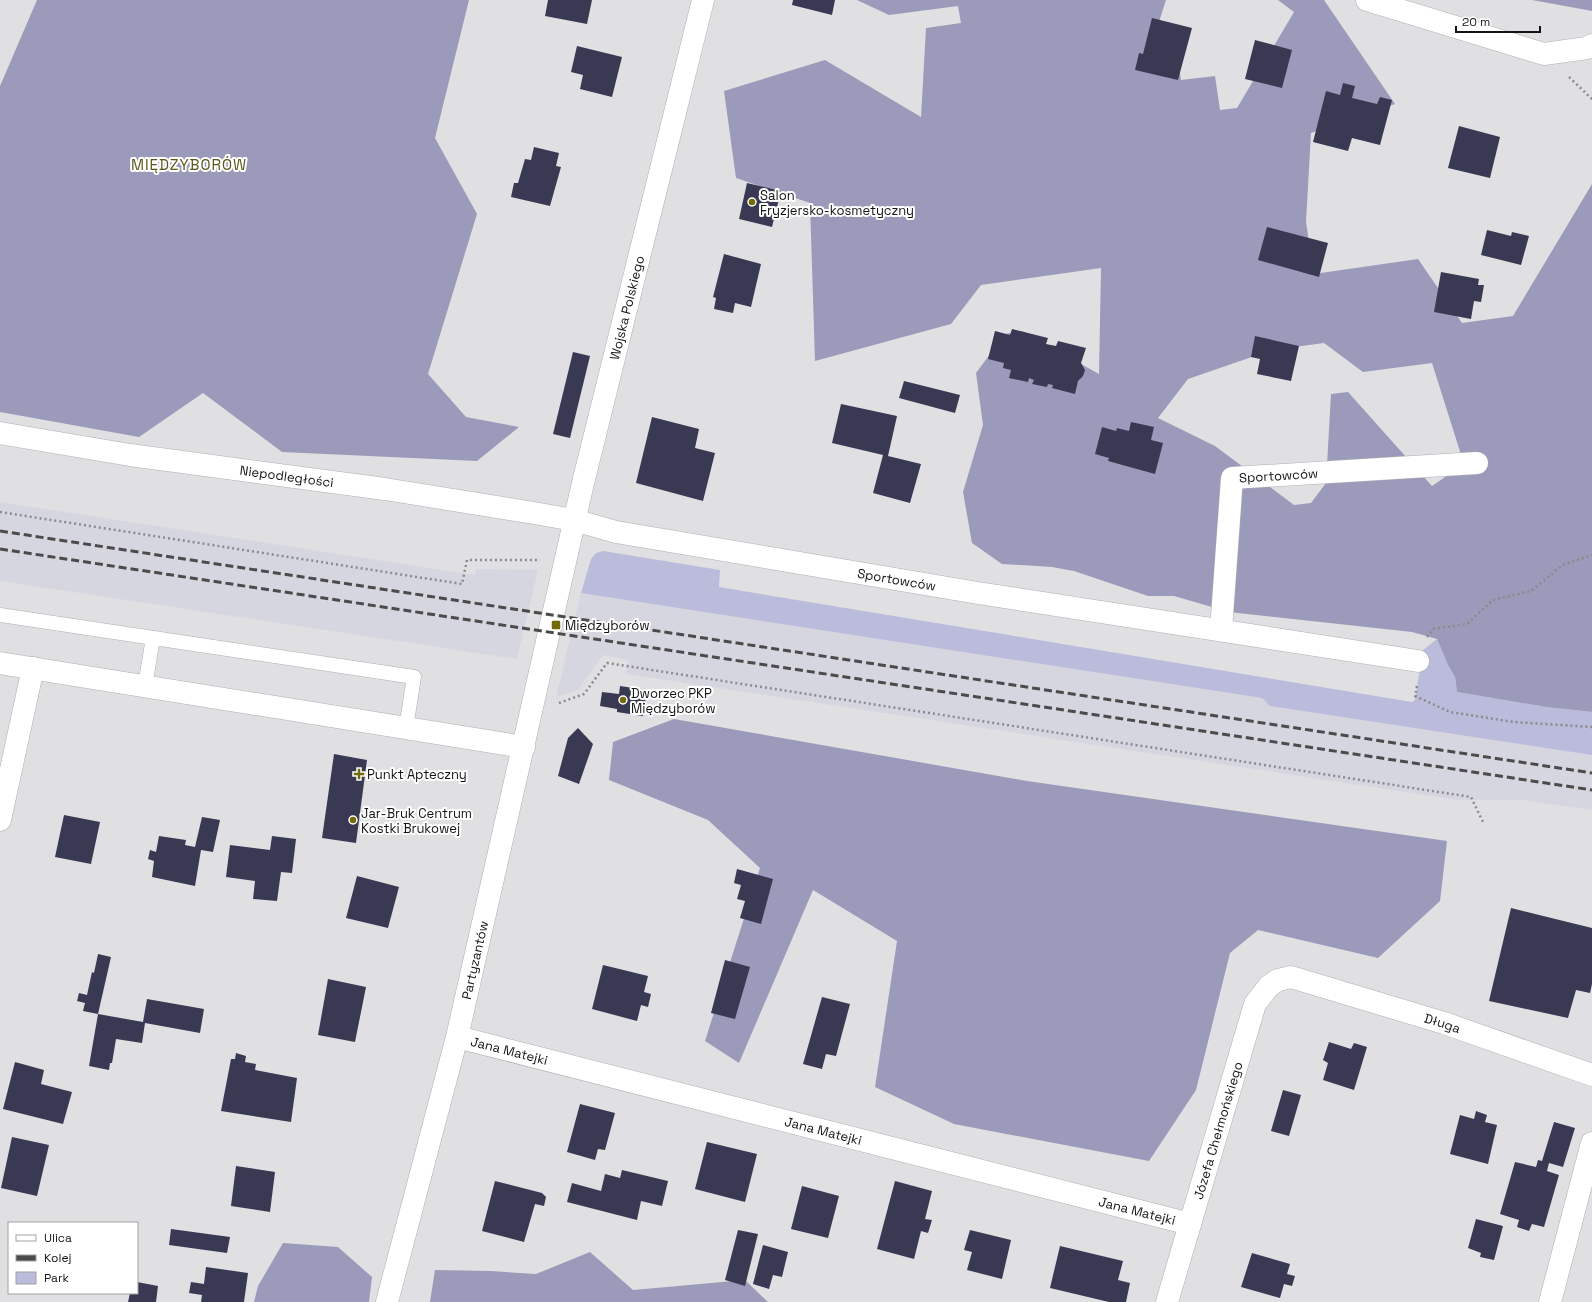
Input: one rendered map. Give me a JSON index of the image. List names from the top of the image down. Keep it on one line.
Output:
{"streets":{"street":["Wojska Polskiego","Sportowców","Niepodległości","Partyzantów","Długa","Jana Matejki","Józefa Chełmońskiego"]},"crossings":[["Wojska Polskiego","Sportowców"],["Wojska Polskiego","Niepodległości"],["Wojska Polskiego","Partyzantów"],["Sportowców","Niepodległości"],["Partyzantów","Jana Matejki"],["Długa","Józefa Chełmońskiego"],["Jana Matejki","Józefa Chełmońskiego"]],"districts":["MIĘDZYBORÓW"],"places":{"other":["Salon Fryzjersko-kosmetyczny","Dworzec PKP Międzyborów","Jar-Bruk Centrum Kostki Brukowej"],"transit":["Międzyborów"],"health":["Punkt Apteczny"]},"legend":["Ulica","Kolej","Park"],"scale_bar":"20 m"}
